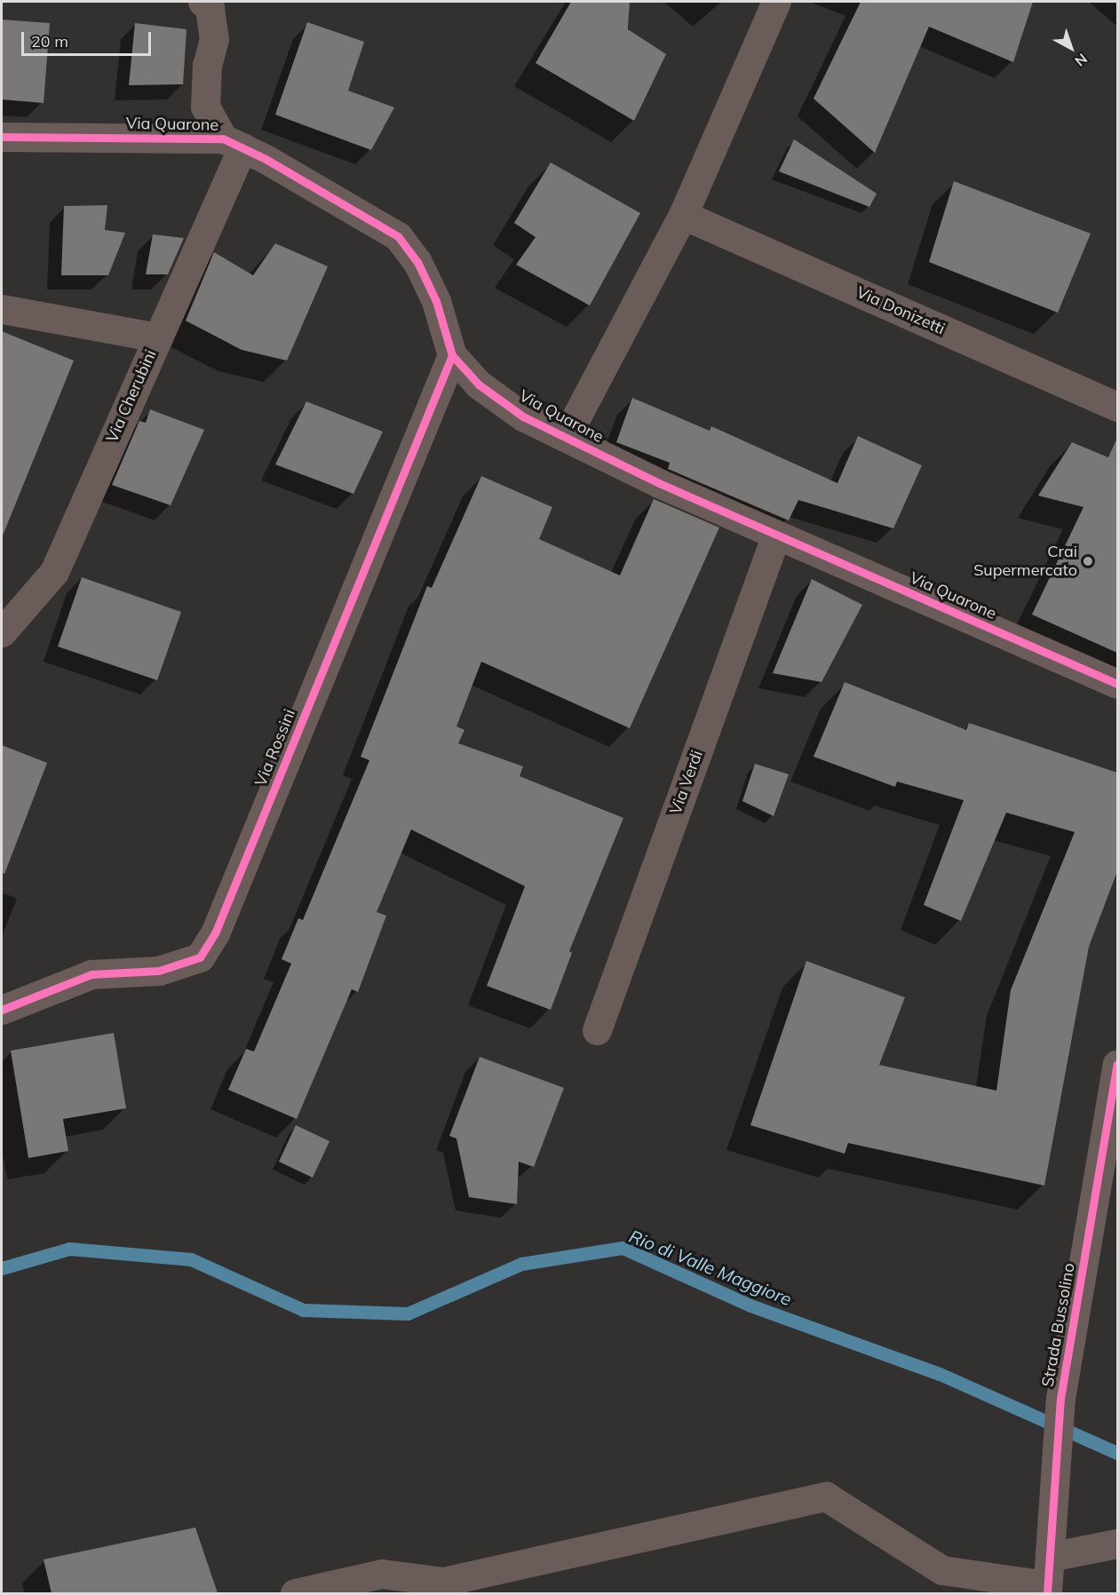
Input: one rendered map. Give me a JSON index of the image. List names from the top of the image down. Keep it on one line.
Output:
{"streets":{"street":["Via Quarone","Via Donizetti","Via Cherubini","Via Rossini","Via Verdi","Strada Bussolino"]},"crossings":[["Via Quarone","Via Cherubini"],["Via Quarone","Via Rossini"],["Via Quarone","Via Verdi"]],"water":["Rio di Valle Maggiore"],"places":["Crai Supermercato"],"scale_bar":"20 m","north":"bottom right"}
